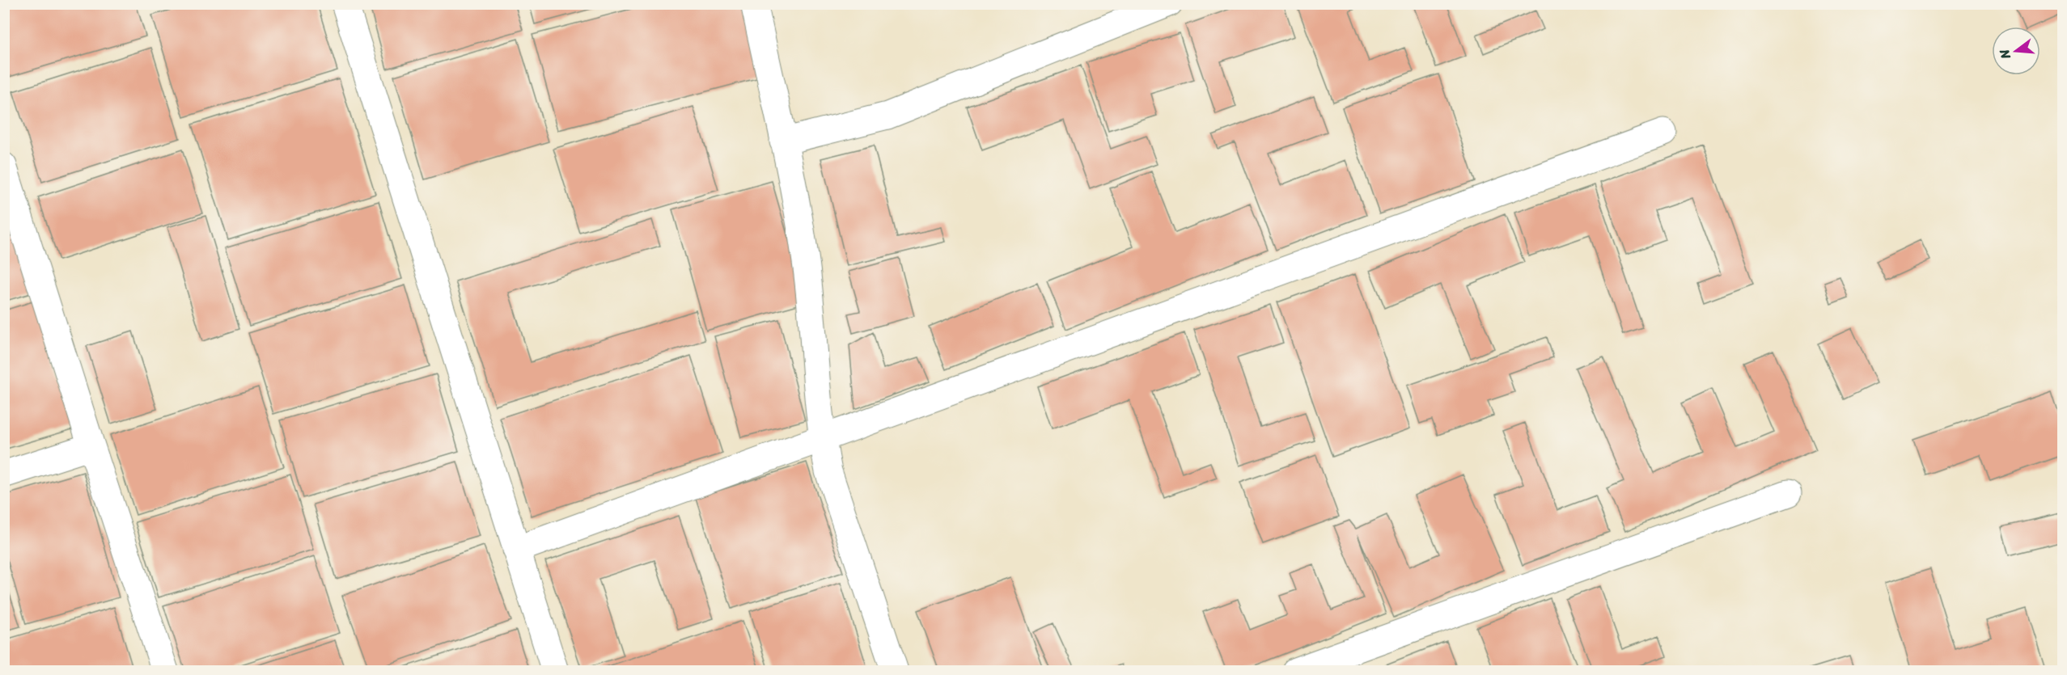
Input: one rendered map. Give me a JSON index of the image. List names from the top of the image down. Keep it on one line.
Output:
{"north":"left"}
